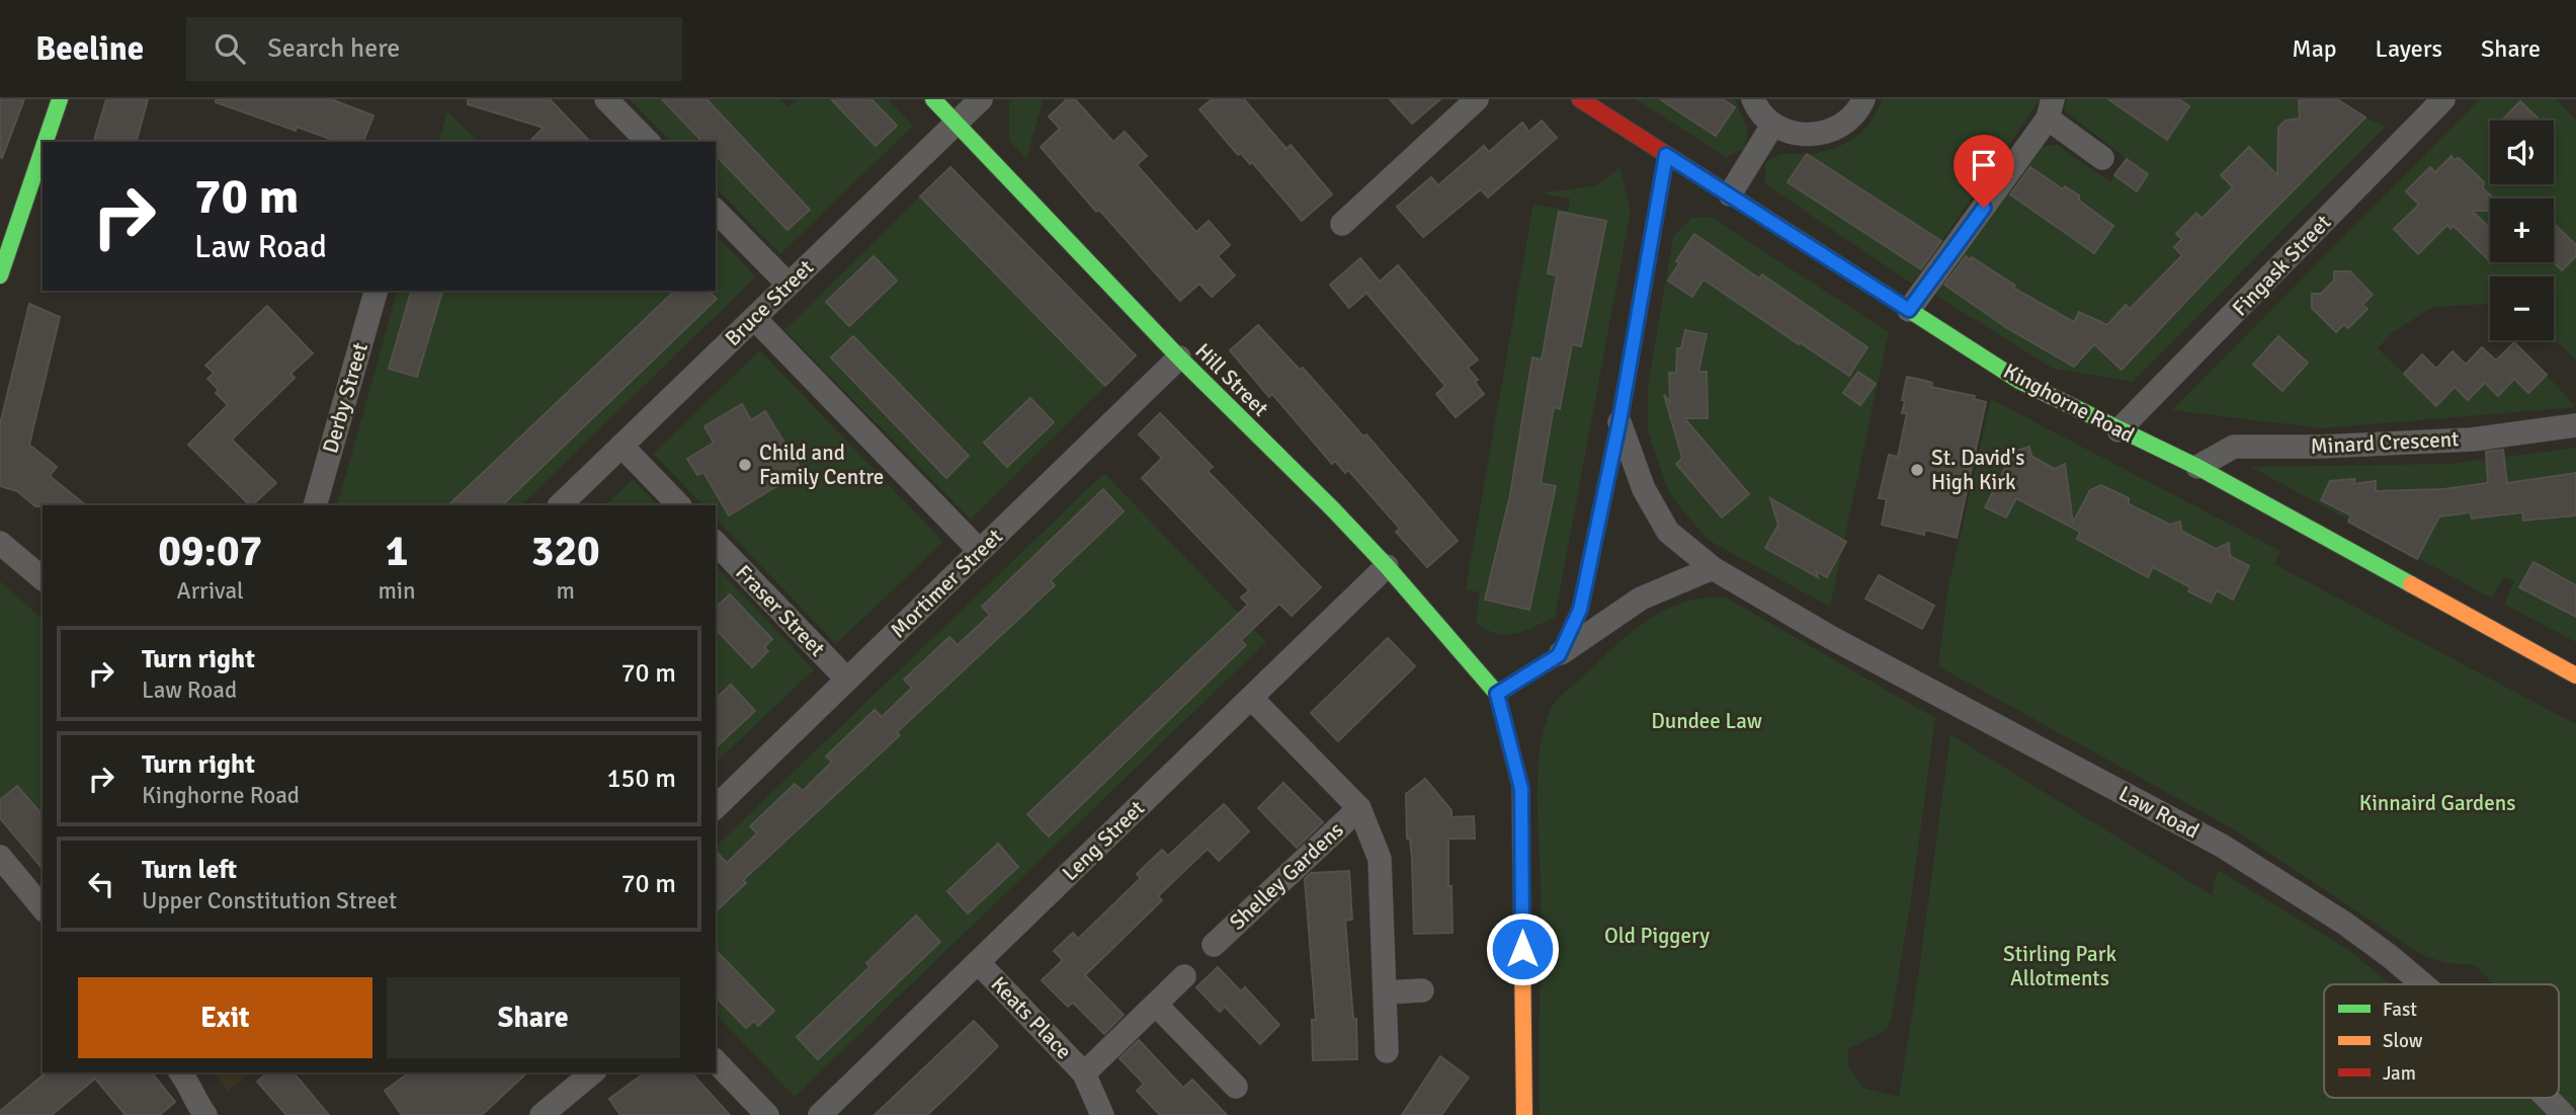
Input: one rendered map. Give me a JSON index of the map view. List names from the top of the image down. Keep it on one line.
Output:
{"streets":{"street":["Fingask Street","Bruce Street","Hill Street","Derby Street","Kinghorne Road","Minard Crescent","Mortimer Street","Fraser Street","Law Road","Leng Street","Shelley Gardens","Keats Place"]},"crossings":[["Fingask Street","Kinghorne Road"],["Bruce Street","Hill Street"],["Hill Street","Mortimer Street"],["Hill Street","Leng Street"],["Kinghorne Road","Minard Crescent"],["Kinghorne Road","Law Road"],["Mortimer Street","Fraser Street"],["Leng Street","Shelley Gardens"],["Leng Street","Keats Place"]],"parks":["Dundee Law","Kinnaird Gardens","Old Piggery","Stirling Park Allotments"],"places":["Child and Family Centre","St. David's High Kirk"],"legend":["Fast","Slow","Jam"],"page":{"header":"Beeline","search":"Search here","nav":["Map","Layers","Share"],"map_buttons":["+","−"],"turn":["70 m","Law Road"],"eta":["09:07","Arrival","1","min","320","m"],"list":[{"name":"Turn right","note":"Law Road","value":"70 m"},{"name":"Turn right","note":"Kinghorne Road","value":"150 m"},{"name":"Turn left","note":"Upper Constitution Street","value":"70 m"}],"buttons":["Exit","Share"]}}
